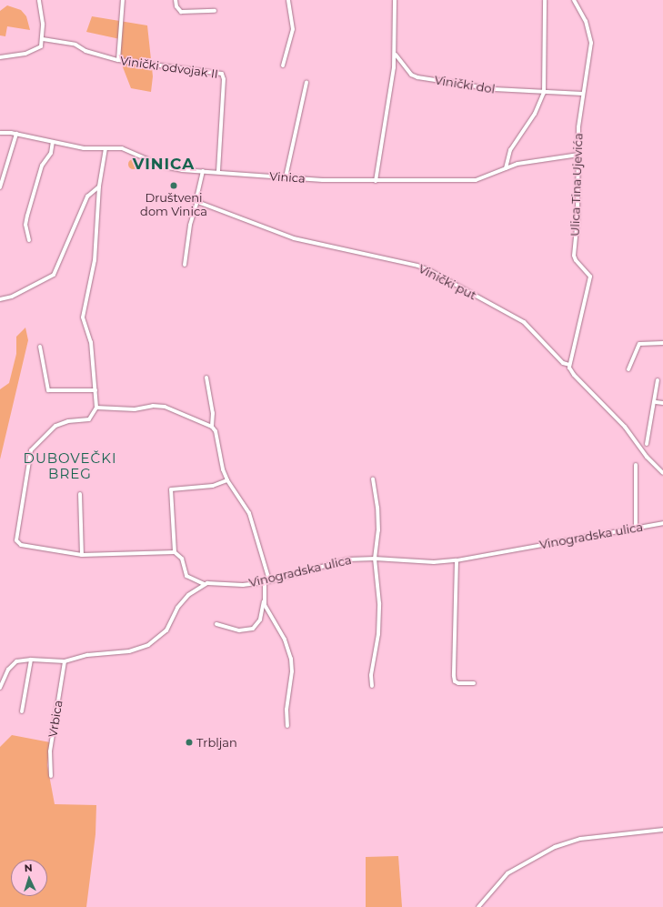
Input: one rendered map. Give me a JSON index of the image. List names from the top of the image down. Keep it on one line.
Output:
{"streets":{"street":["Vinički odvojak II","Vinički dol","Vinica","Ulica Tina Ujevića","Vinički put","Vinogradska ulica","Vrbica"]},"crossings":[["Vinički odvojak II","Vinica"],["Vinički dol","Ulica Tina Ujevića"],["Vinica","Ulica Tina Ujevića"],["Ulica Tina Ujevića","Vinički put"]],"districts":["VINICA","DUBOVEČKI BREG"],"places":["Društveni dom Vinica","Trbljan"],"north":"top"}
